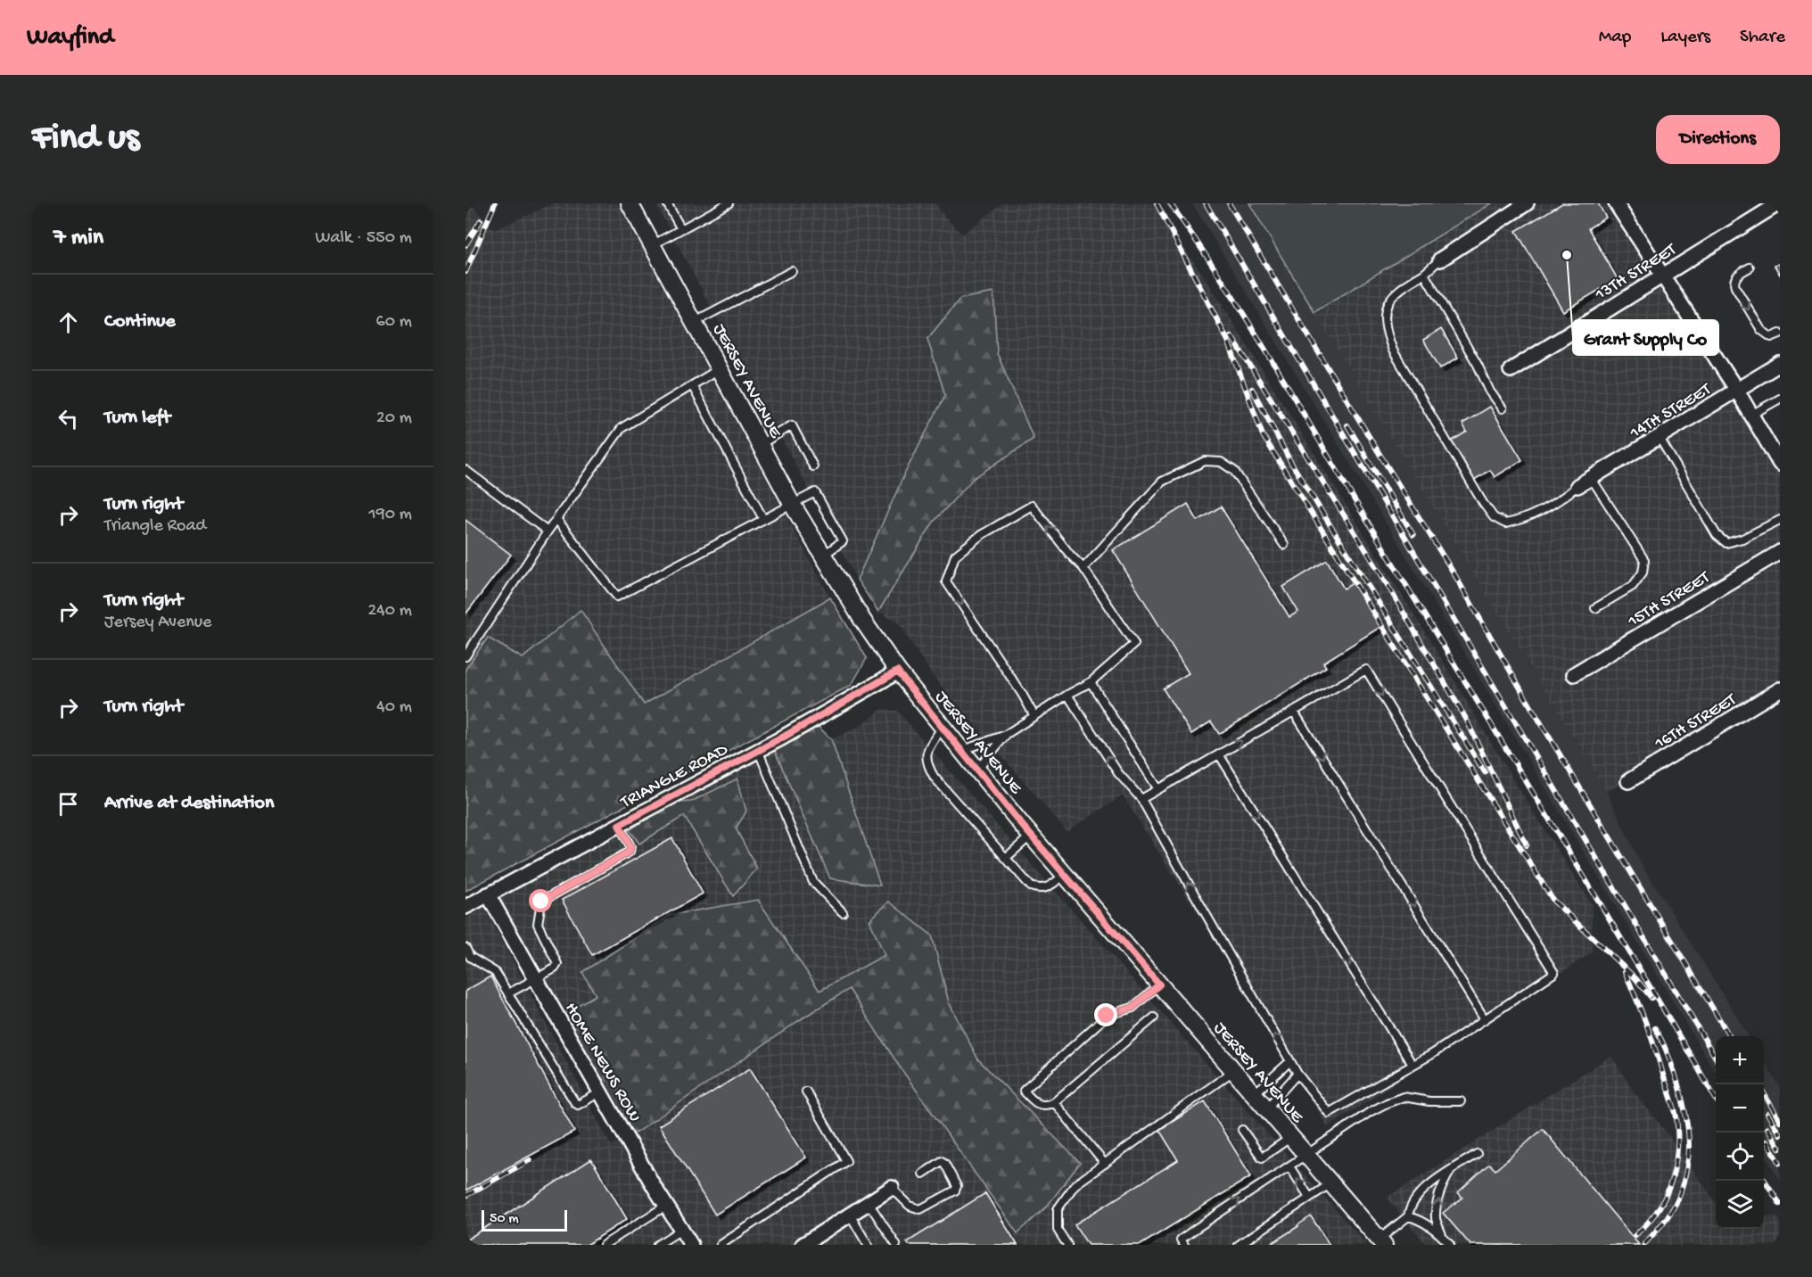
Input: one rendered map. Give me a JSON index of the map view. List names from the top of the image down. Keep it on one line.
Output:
{"streets":{"street":["13TH STREET","JERSEY AVENUE","14TH STREET","15TH STREET","16TH STREET","TRIANGLE ROAD","HOME NEWS ROW"]},"crossings":[["JERSEY AVENUE","TRIANGLE ROAD"],["TRIANGLE ROAD","HOME NEWS ROW"]],"places":["Grant Supply Co"],"scale_bar":"50 m","page":{"header":"Wayfind","nav":["Map","Layers","Share"],"buttons":"Directions","title":"Find us","heading":["7 min","Walk · 550 m"],"list":[["Continue","60 m"],["Turn left","20 m"],["Turn right","Triangle Road","190 m"],["Turn right","Jersey Avenue","240 m"],["Turn right","40 m"],"Arrive at destination"],"map_buttons":["+","−"],"scale":"50 m"}}
